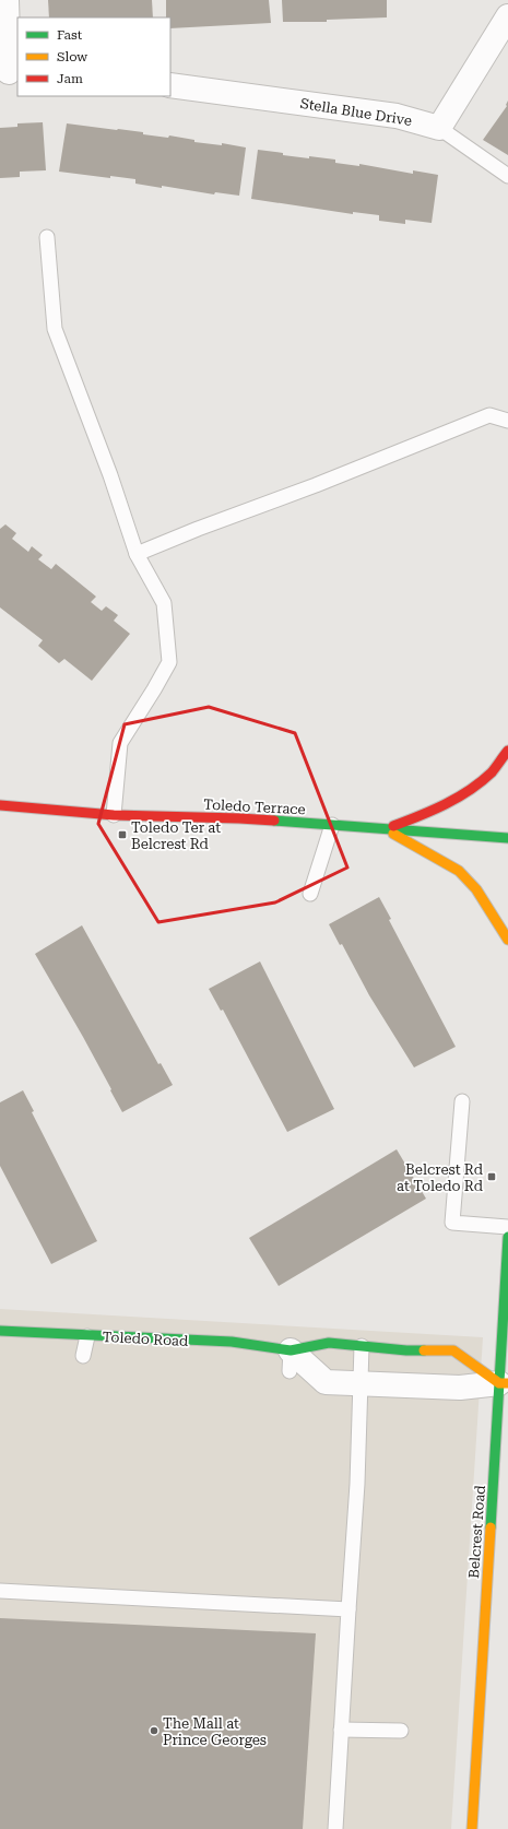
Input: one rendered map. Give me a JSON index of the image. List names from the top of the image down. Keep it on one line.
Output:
{"streets":{"street":["Stella Blue Drive","Toledo Terrace","Toledo Road","Belcrest Road"]},"crossings":[["Toledo Road","Belcrest Road"]],"places":{"transit":["Toledo Ter at Belcrest Rd","Belcrest Rd at Toledo Rd"],"other":["The Mall at Prince Georges"]},"legend":["Fast","Slow","Jam"]}
